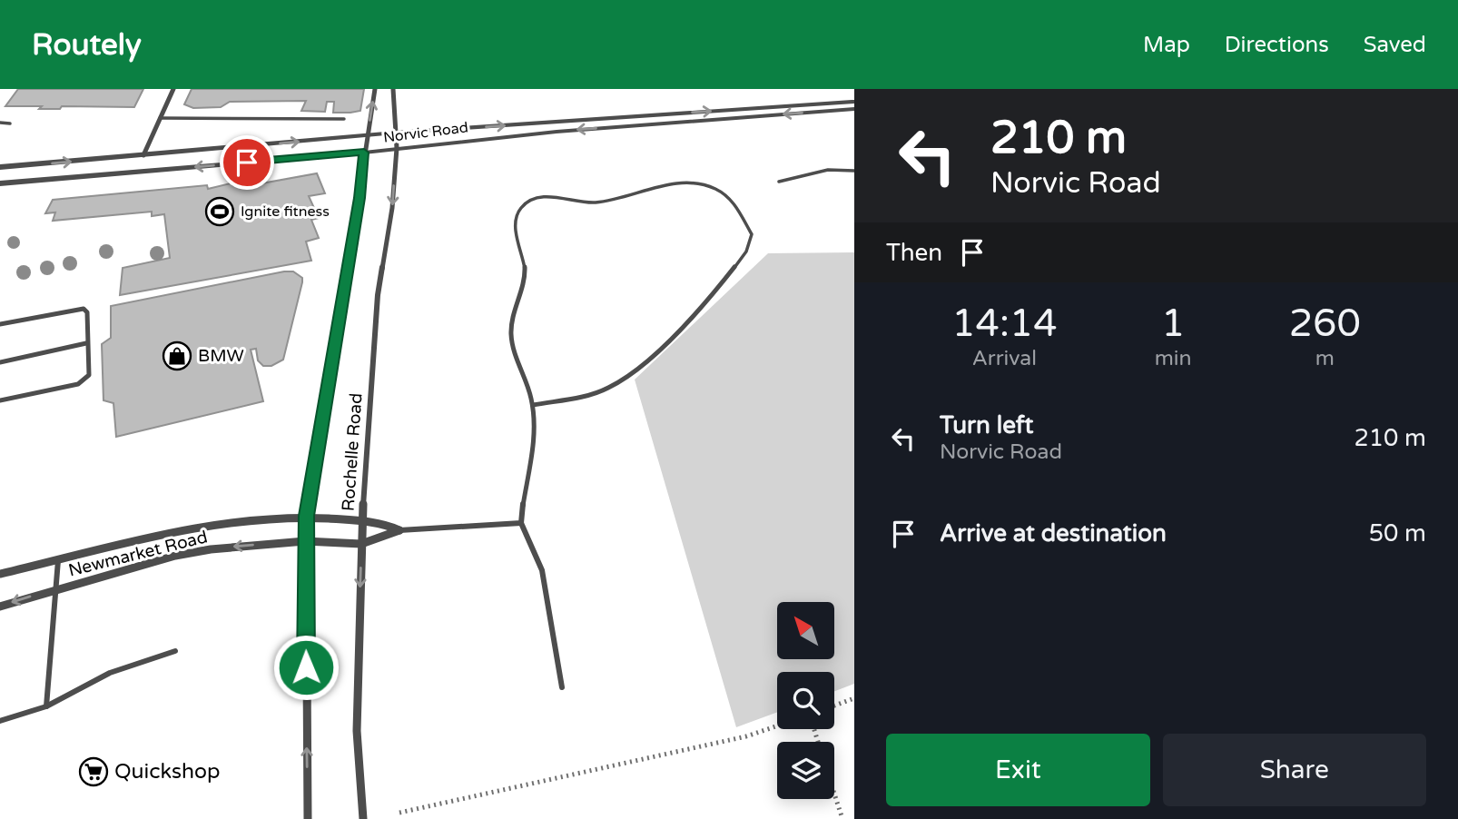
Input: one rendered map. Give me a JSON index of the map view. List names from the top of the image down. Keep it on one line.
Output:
{"streets":{"street":["Norvic Road","Rochelle Road","Newmarket Road"]},"crossings":[["Norvic Road","Rochelle Road"],["Rochelle Road","Newmarket Road"]],"places":{"sports":["Ignite fitness"],"shop":["BMW"],"supermarket":["Quickshop"]},"north":"top left","page":{"header":"Routely","nav":["Map","Directions","Saved"],"turn":["210 m","Norvic Road"],"then":"Then","eta":["14:14","Arrival","1","min","260","m"],"list":[{"name":"Turn left","note":"Norvic Road","value":"210 m"},{"name":"Arrive at destination","value":"50 m"}],"buttons":["Exit","Share"]}}
